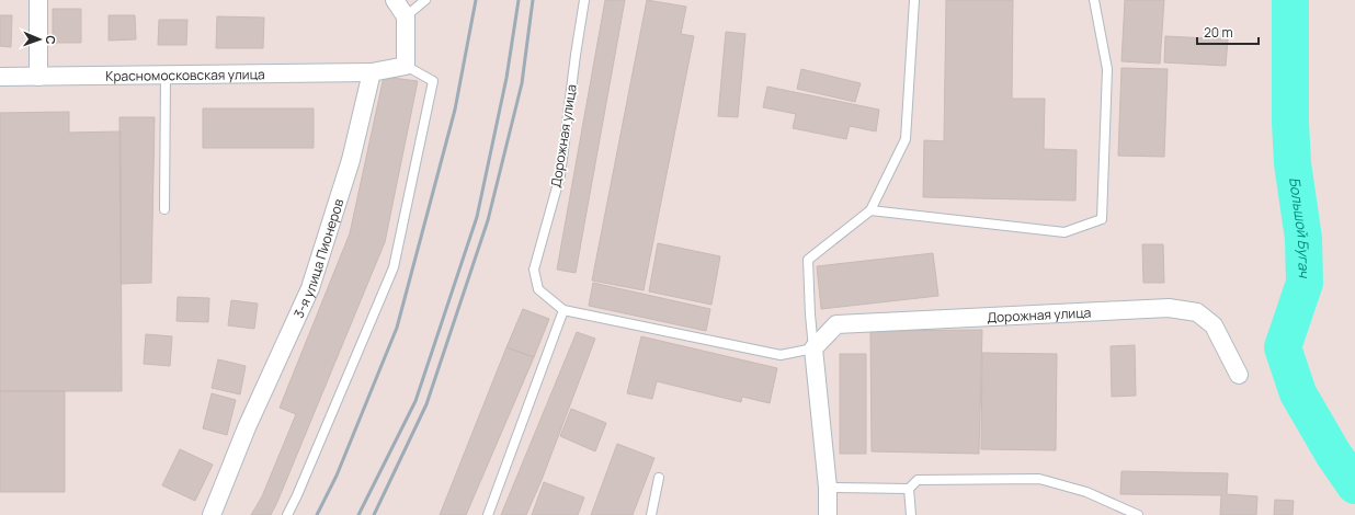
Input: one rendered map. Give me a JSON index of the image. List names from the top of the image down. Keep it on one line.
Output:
{"streets":{"street":["Красномосковская улица","Дорожная улица","3-я улица Пионеров"]},"crossings":[["Красномосковская улица","3-я улица Пионеров"]],"water":["Большой Бугач"],"scale_bar":"20 m","north":"right"}
